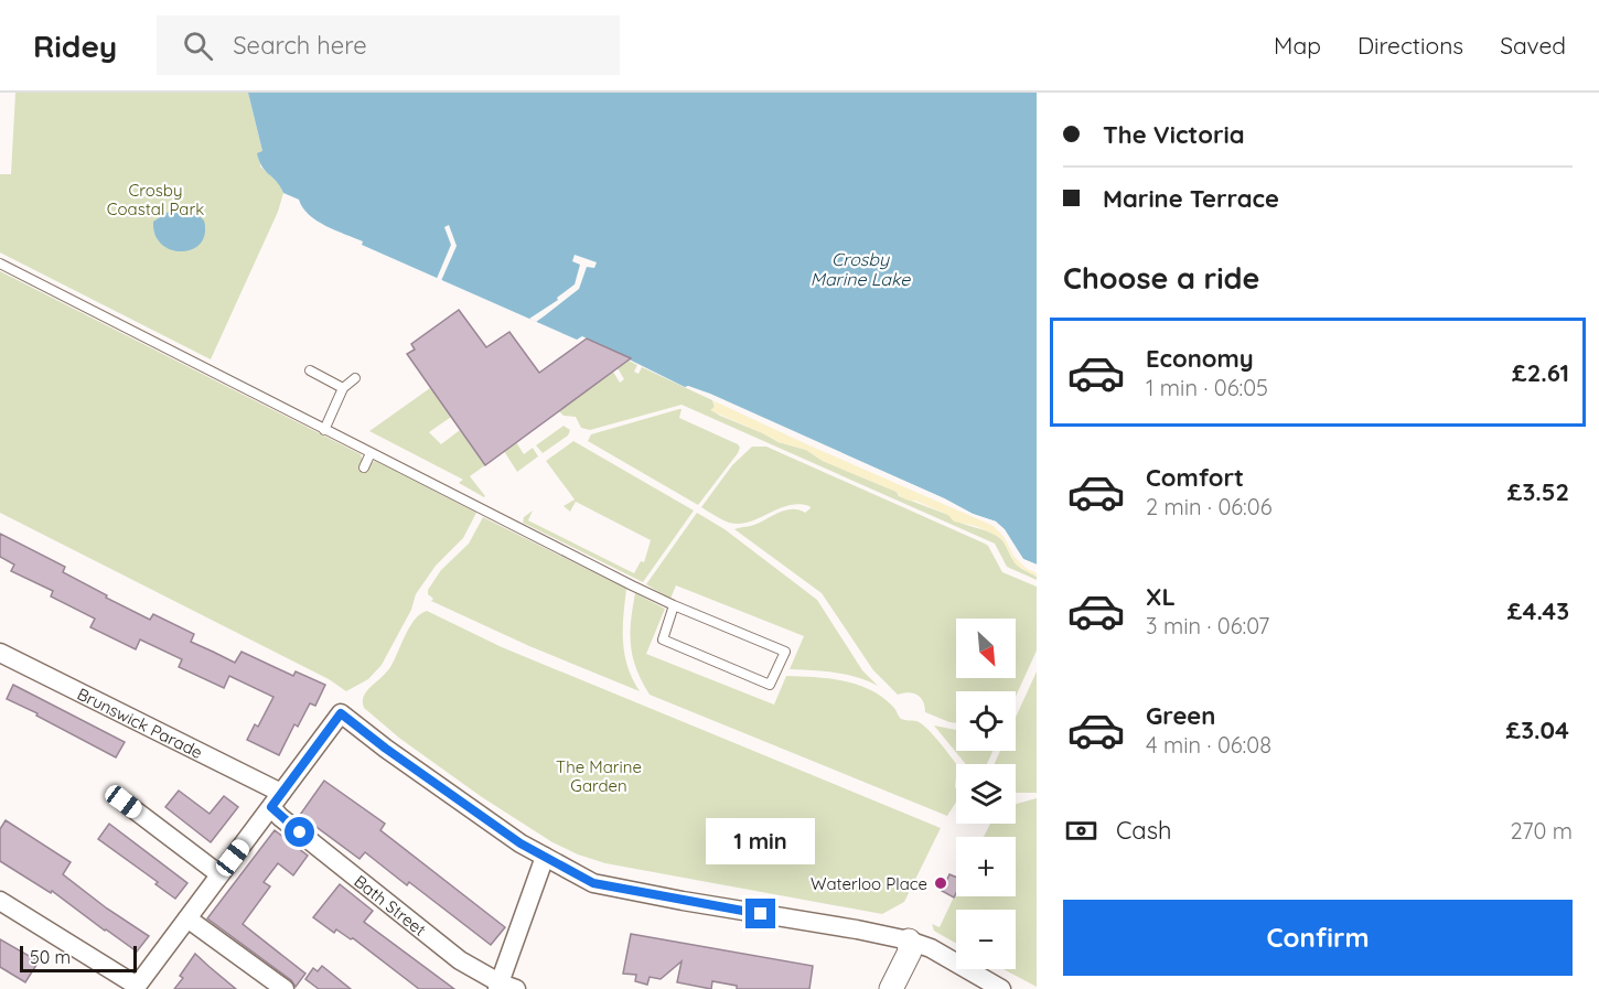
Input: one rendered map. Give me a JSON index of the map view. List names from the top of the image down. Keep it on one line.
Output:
{"streets":{"street":["Brunswick Parade","Bath Street"]},"crossings":[["Brunswick Parade","Bath Street"]],"water":["Crosby Marine Lake"],"parks":["Crosby Coastal Park","The Marine Garden"],"places":["Waterloo Place"],"scale_bar":"50 m","north":"bottom right","page":{"header":"Ridey","search":"Search here","nav":["Map","Directions","Saved"],"banner":["The Victoria","Marine Terrace"],"heading":"Choose a ride","list":[{"name":"Economy","note":"1 min · 06:05","value":"£2.61"},{"name":"Comfort","note":"2 min · 06:06","value":"£3.52"},{"name":"XL","note":"3 min · 06:07","value":"£4.43"},{"name":"Green","note":"4 min · 06:08","value":"£3.04"}],"map_buttons":["+","−"],"pay":["Cash","270 m"],"bubble":"1 min","buttons":"Confirm","scale":"50 m"}}
